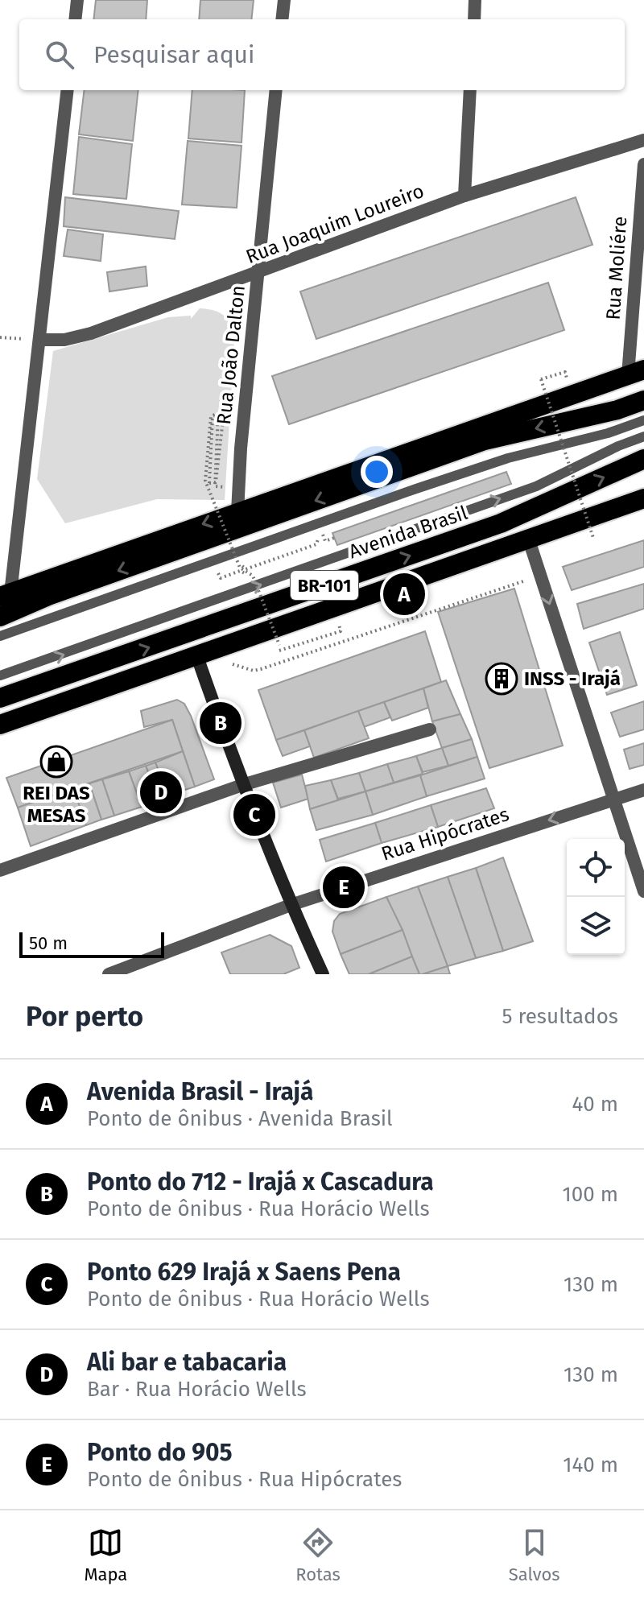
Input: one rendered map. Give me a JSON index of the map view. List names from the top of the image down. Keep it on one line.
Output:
{"streets":{"highway":["Avenida Brasil","BR-101"],"street":["Rua Joaquim Loureiro","Rua Moliére","Rua João Dalton","Rua Hipócrates"]},"crossings":[["Rua Joaquim Loureiro","Rua João Dalton"]],"one_way":["Rua Hipócrates"],"places":{"building":["INSS - Irajá"],"shop":["REI DAS MESAS"]},"scale_bar":"50 m","page":{"search":"Pesquisar aqui","pins":["A","B","D","C","E"],"scale":"50 m","heading":["Por perto","5 resultados"],"list":[{"mark":"A","name":"Avenida Brasil - Irajá","note":"Ponto de ônibus · Avenida Brasil","value":"40 m"},{"mark":"B","name":"Ponto do 712 - Irajá x Cascadura","note":"Ponto de ônibus · Rua Horácio Wells","value":"100 m"},{"mark":"C","name":"Ponto 629 Irajá x Saens Pena","note":"Ponto de ônibus · Rua Horácio Wells","value":"130 m"},{"mark":"D","name":"Ali bar e tabacaria","note":"Bar · Rua Horácio Wells","value":"130 m"},{"mark":"E","name":"Ponto do 905","note":"Ponto de ônibus · Rua Hipócrates","value":"140 m"}],"nav":["Mapa","Rotas","Salvos"]}}
